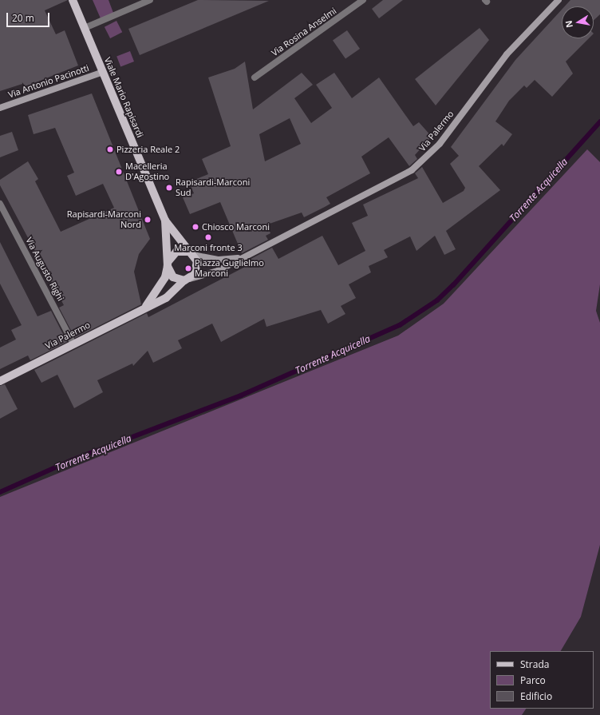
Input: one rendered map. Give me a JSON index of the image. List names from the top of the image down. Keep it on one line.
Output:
{"streets":{"main road":["Via Antonio Pacinotti","Viale Mario Rapisardi","Via Palermo"],"street":["Via Rosina Anselmi","Via Augusto Righi"]},"crossings":[["Via Antonio Pacinotti","Viale Mario Rapisardi"],["Via Palermo","Via Augusto Righi"]],"water":["Torrente Acquicella"],"places":["Pizzeria Reale 2","Macelleria D'Agostino","Rapisardi-Marconi Sud","Rapisardi-Marconi Nord","Chiosco Marconi","Marconi fronte 3","Piazza Guglielmo Marconi"],"legend":["Strada","Parco","Edificio"],"scale_bar":"20 m","north":"left"}
